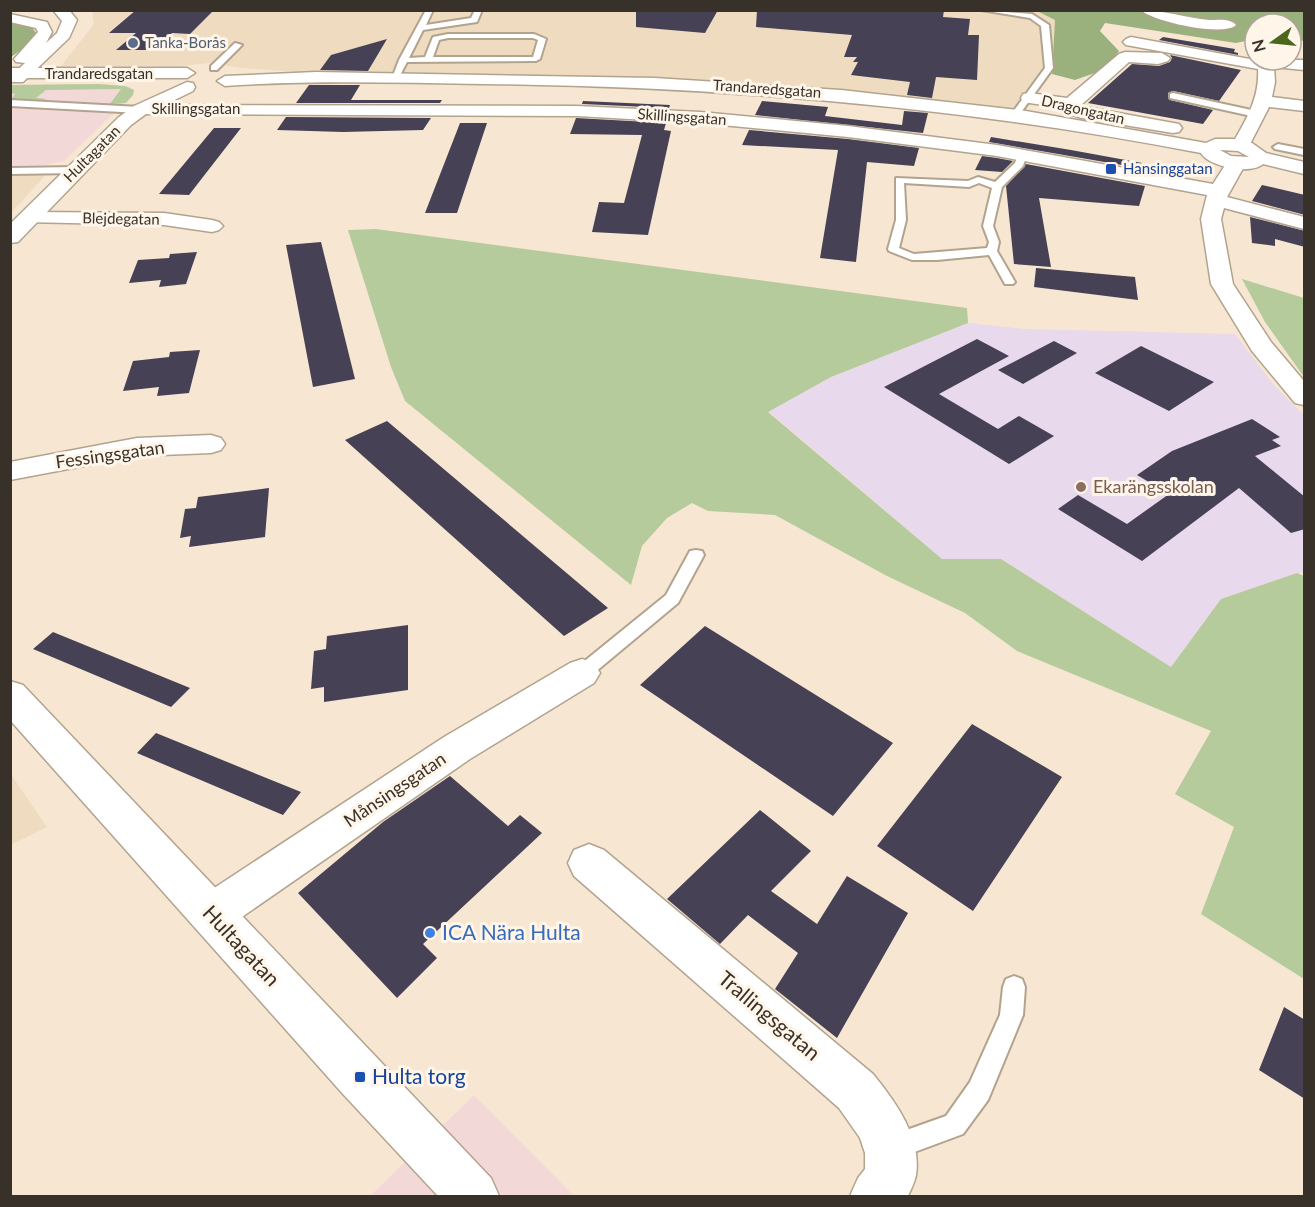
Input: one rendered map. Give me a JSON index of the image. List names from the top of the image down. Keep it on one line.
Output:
{"streets":{"main road":["Trandaredsgatan","Skillingsgatan","Dragongatan","Hultagatan","Blejdegatan","Fessingsgatan","Månsingsgatan","Trallingsgatan"]},"crossings":[["Trandaredsgatan","Hultagatan"],["Skillingsgatan","Hultagatan"],["Hultagatan","Blejdegatan"],["Hultagatan","Månsingsgatan"]],"places":{"other":["Tanka-Borås","Ekarängsskolan","ICA Nära Hulta"],"transit":["Hansinggatan","Hulta torg"]},"north":"left"}
